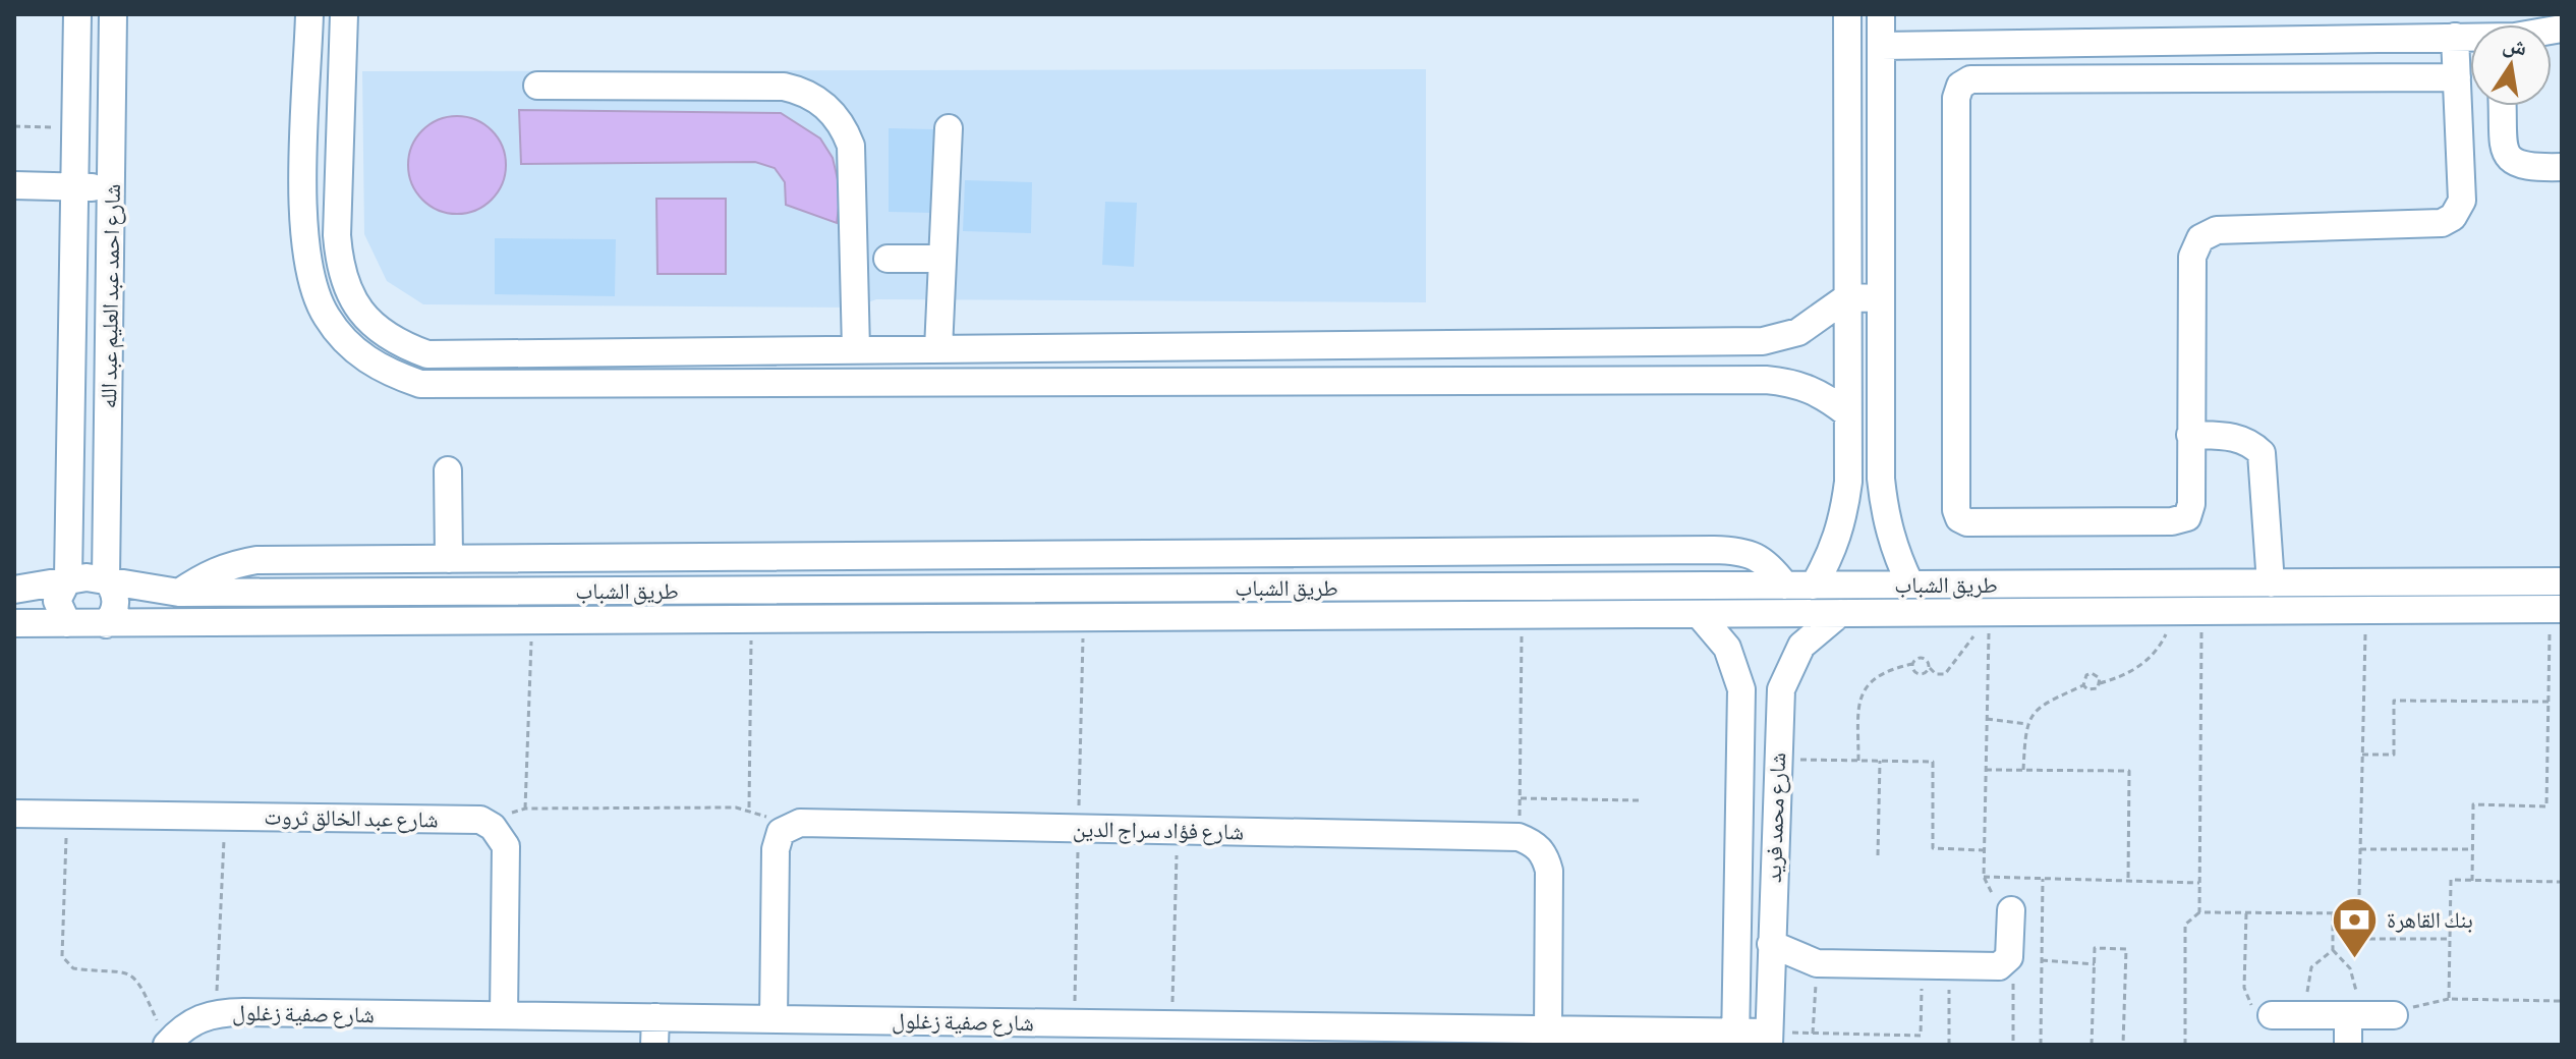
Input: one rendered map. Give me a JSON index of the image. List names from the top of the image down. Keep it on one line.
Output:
{"streets":{"street":["شارع احمد عبد العليم عبد الله","طريق الشباب","شارع عبد الخالق ثروت","شارع محمد فريد","شارع فؤاد سراج الدين","شارع صفية زغلول"]},"crossings":[["شارع احمد عبد العليم عبد الله","طريق الشباب"],["طريق الشباب","شارع محمد فريد"],["شارع محمد فريد","شارع صفية زغلول"]],"places":{"bank":["بنك القاهرة"]},"north":"top"}
